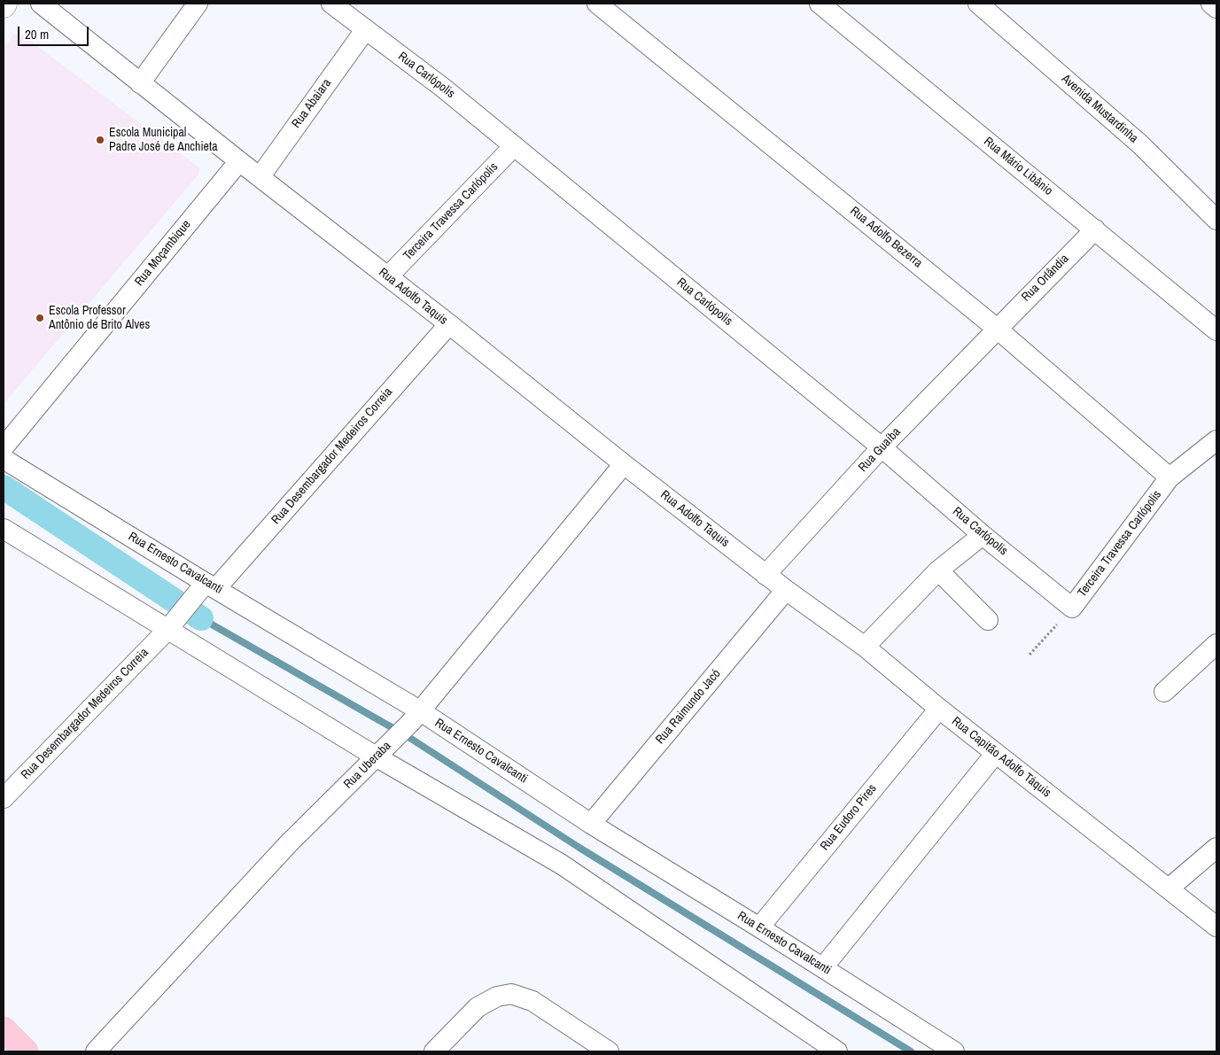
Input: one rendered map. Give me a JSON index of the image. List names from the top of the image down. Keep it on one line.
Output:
{"streets":{"street":["Rua Carlópolis","Rua Abaiara","Avenida Mustardinha","Rua Mário Libânio","Terceira Travessa Carlópolis","Rua Adolfo Bezerra","Rua Moçambique","Rua Orlândia","Rua Adolfo Taquis","Rua Guaíba","Rua Desembargador Medeiros Correia","Rua Ernesto Cavalcanti","Rua Raimundo Jacó","Rua Capitão Adolfo Táquis","Rua Uberaba","Rua Eudoro Pires"]},"crossings":[["Rua Carlópolis","Rua Abaiara"],["Rua Carlópolis","Terceira Travessa Carlópolis"],["Rua Carlópolis","Rua Guaíba"],["Rua Abaiara","Rua Adolfo Taquis"],["Rua Mário Libânio","Rua Orlândia"],["Terceira Travessa Carlópolis","Rua Adolfo Bezerra"],["Terceira Travessa Carlópolis","Rua Adolfo Taquis"],["Rua Adolfo Bezerra","Rua Orlândia"],["Rua Adolfo Bezerra","Rua Guaíba"],["Rua Moçambique","Rua Adolfo Taquis"],["Rua Orlândia","Rua Guaíba"],["Rua Adolfo Taquis","Rua Guaíba"],["Rua Adolfo Taquis","Rua Desembargador Medeiros Correia"],["Rua Adolfo Taquis","Rua Raimundo Jacó"],["Rua Adolfo Taquis","Rua Capitão Adolfo Táquis"],["Rua Adolfo Taquis","Rua Uberaba"],["Rua Desembargador Medeiros Correia","Rua Ernesto Cavalcanti"],["Rua Ernesto Cavalcanti","Rua Raimundo Jacó"],["Rua Ernesto Cavalcanti","Rua Uberaba"],["Rua Ernesto Cavalcanti","Rua Eudoro Pires"],["Rua Raimundo Jacó","Rua Capitão Adolfo Táquis"],["Rua Capitão Adolfo Táquis","Rua Eudoro Pires"]],"places":["Escola Municipal Padre José de Anchieta","Escola Professor Antônio de Brito Alves"],"scale_bar":"20 m"}
